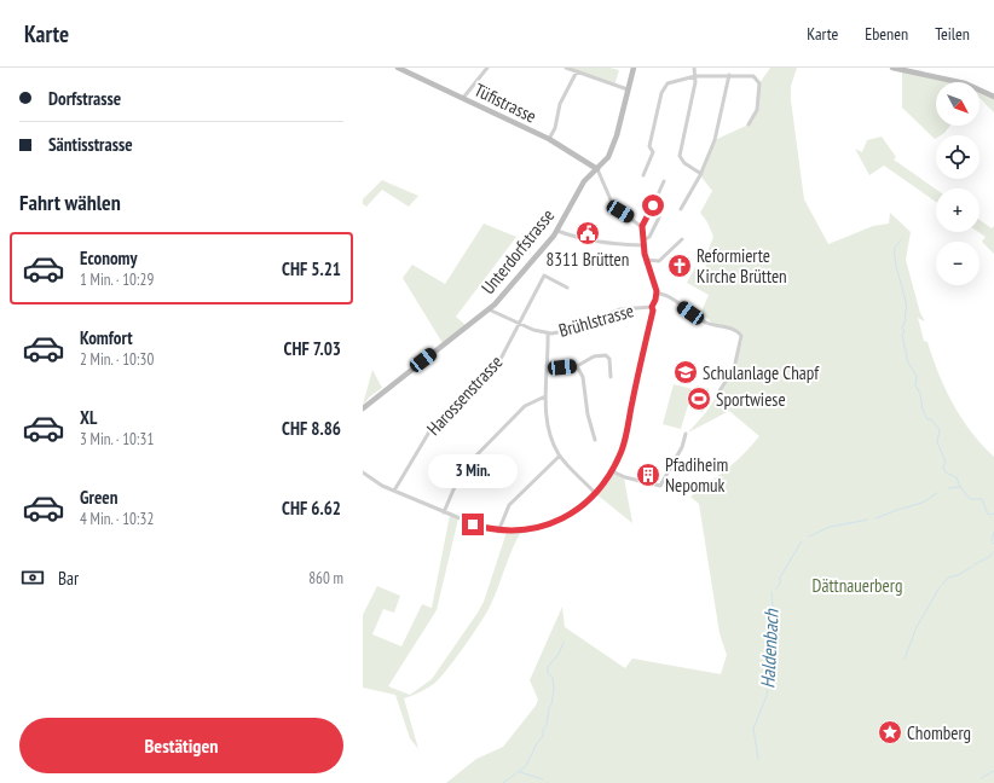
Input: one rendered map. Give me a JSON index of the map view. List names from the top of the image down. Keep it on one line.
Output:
{"streets":{"street":["Tüfistrasse","Unterdorfstrasse","Brühlstrasse","Harossenstrasse"]},"crossings":[["Tüfistrasse","Unterdorfstrasse"],["Unterdorfstrasse","Brühlstrasse"],["Brühlstrasse","Harossenstrasse"]],"water":["Haldenbach"],"parks":["Dättnauerberg"],"places":{"public building":["8311 Brütten"],"church":["Reformierte Kirche Brütten"],"school or university":["Schulanlage Chapf"],"sports":["Sportwiese"],"building":["Pfadiheim Nepomuk"],"place":["Chomberg"]},"north":"bottom right","page":{"header":"Karte","nav":["Karte","Ebenen","Teilen"],"banner":["Dorfstrasse","Säntisstrasse"],"map_buttons":["+","−"],"heading":"Fahrt wählen","list":[{"name":"Economy","note":"1 Min. · 10:29","value":"CHF 5.21"},{"name":"Komfort","note":"2 Min. · 10:30","value":"CHF 7.03"},{"name":"XL","note":"3 Min. · 10:31","value":"CHF 8.86"},{"name":"Green","note":"4 Min. · 10:32","value":"CHF 6.62"}],"bubble":"3 Min.","pay":["Bar","860 m"],"buttons":"Bestätigen"}}
